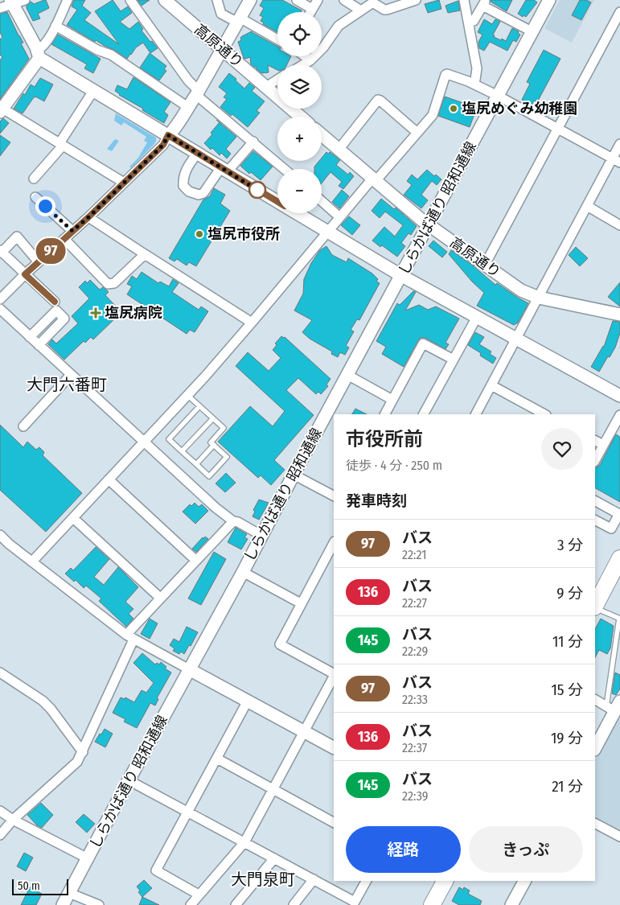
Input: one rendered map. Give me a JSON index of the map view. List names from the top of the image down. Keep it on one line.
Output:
{"streets":{"street":["高原通り","しらかば通り 昭和通線"]},"crossings":[["高原通り","しらかば通り 昭和通線"]],"districts":["大門六番町","大門泉町"],"places":{"other":["塩尻めぐみ幼稚園","塩尻市役所"],"health":["塩尻病院"]},"lines":["bus line 97"],"scale_bar":"50 m","page":{"on_map":"97","map_buttons":["+","−"],"heading":[["市役所前","徒歩 · 4 分 · 250 m"],"発車時刻"],"list":[{"mark":"97","name":"バス","note":"22:21","value":"3 分"},{"mark":"136","name":"バス","note":"22:27","value":"9 分"},{"mark":"145","name":"バス","note":"22:29","value":"11 分"},{"mark":"97","name":"バス","note":"22:33","value":"15 分"},{"mark":"136","name":"バス","note":"22:37","value":"19 分"},{"mark":"145","name":"バス","note":"22:39","value":"21 分"}],"buttons":["経路","きっぷ"],"scale":"50 m"}}
